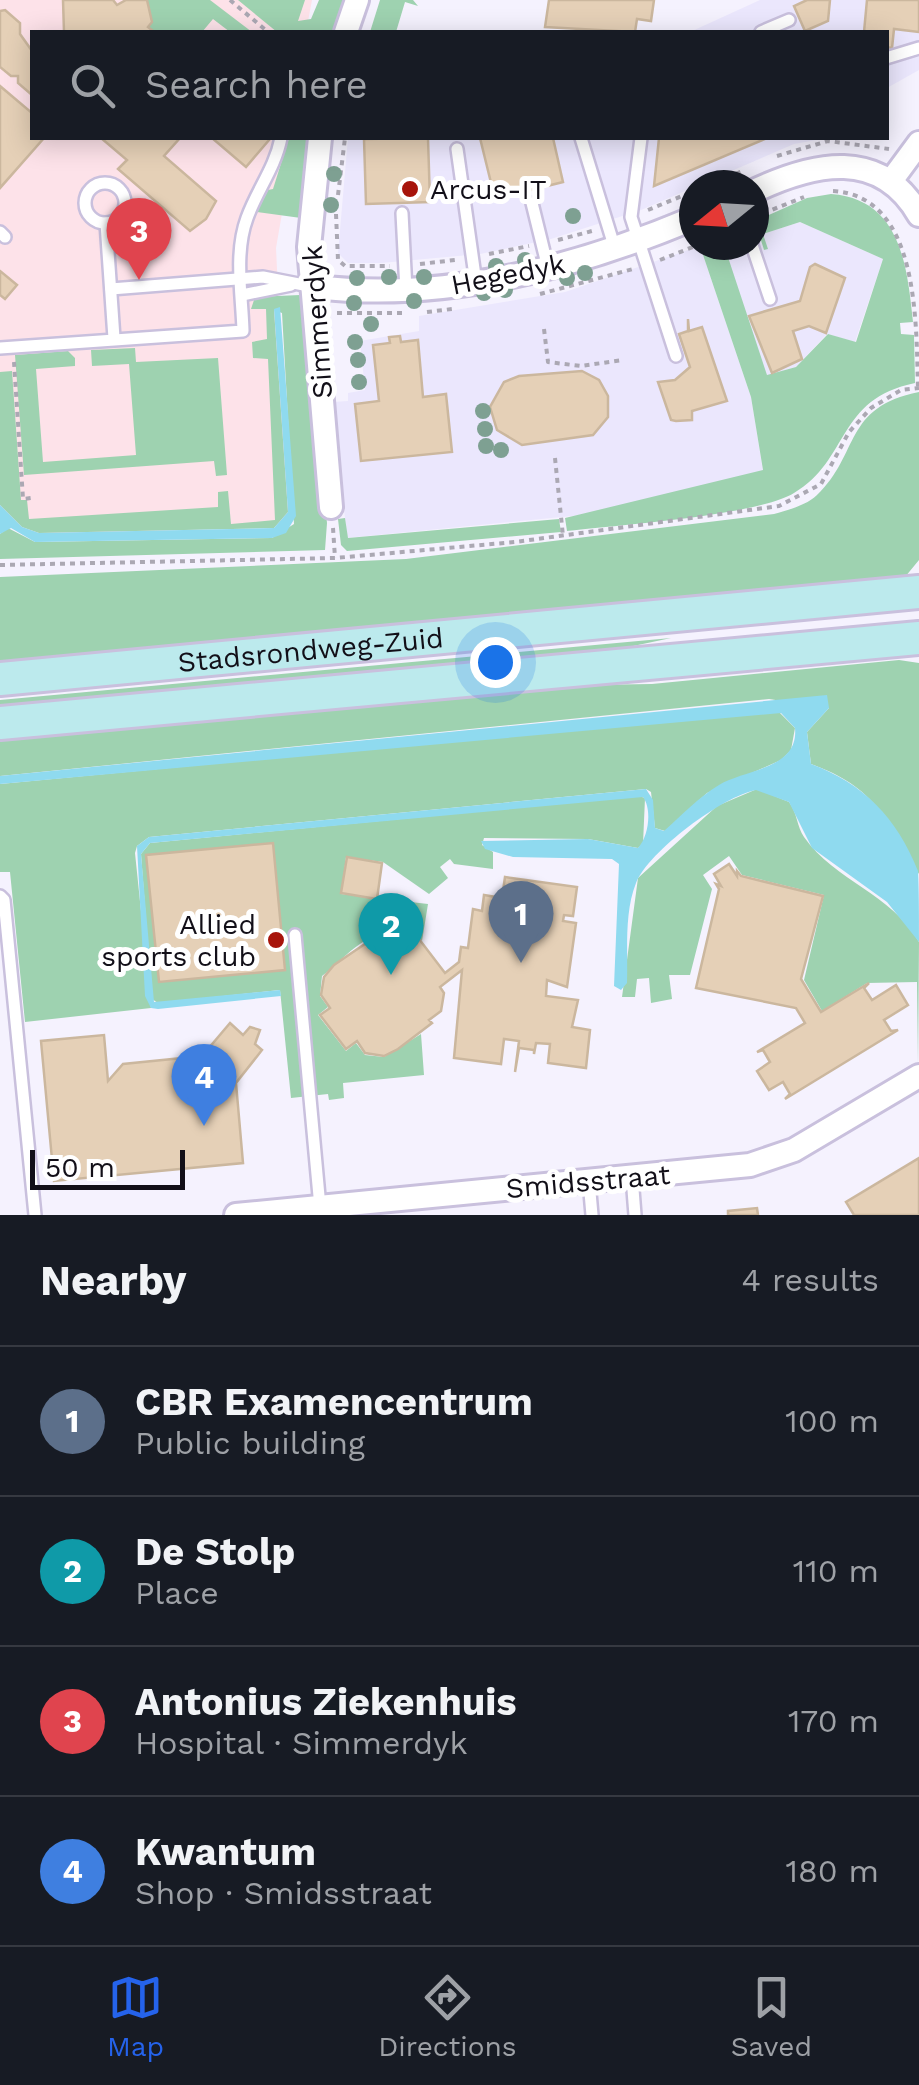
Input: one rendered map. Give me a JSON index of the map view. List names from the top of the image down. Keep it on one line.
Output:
{"streets":{"main road":["Stadsrondweg-Zuid"],"street":["Hegedyk","Simmerdyk","Smidsstraat"]},"crossings":[["Hegedyk","Simmerdyk"]],"places":["Arcus-IT","Allied sports club"],"scale_bar":"50 m","north":"left","page":{"search":"Search here","pins":["3","1","2","4"],"scale":"50 m","heading":["Nearby","4 results"],"list":[{"mark":"1","name":"CBR Examencentrum","note":"Public building","value":"100 m"},{"mark":"2","name":"De Stolp","note":"Place","value":"110 m"},{"mark":"3","name":"Antonius Ziekenhuis","note":"Hospital · Simmerdyk","value":"170 m"},{"mark":"4","name":"Kwantum","note":"Shop · Smidsstraat","value":"180 m"}],"nav":["Map","Directions","Saved"]}}
